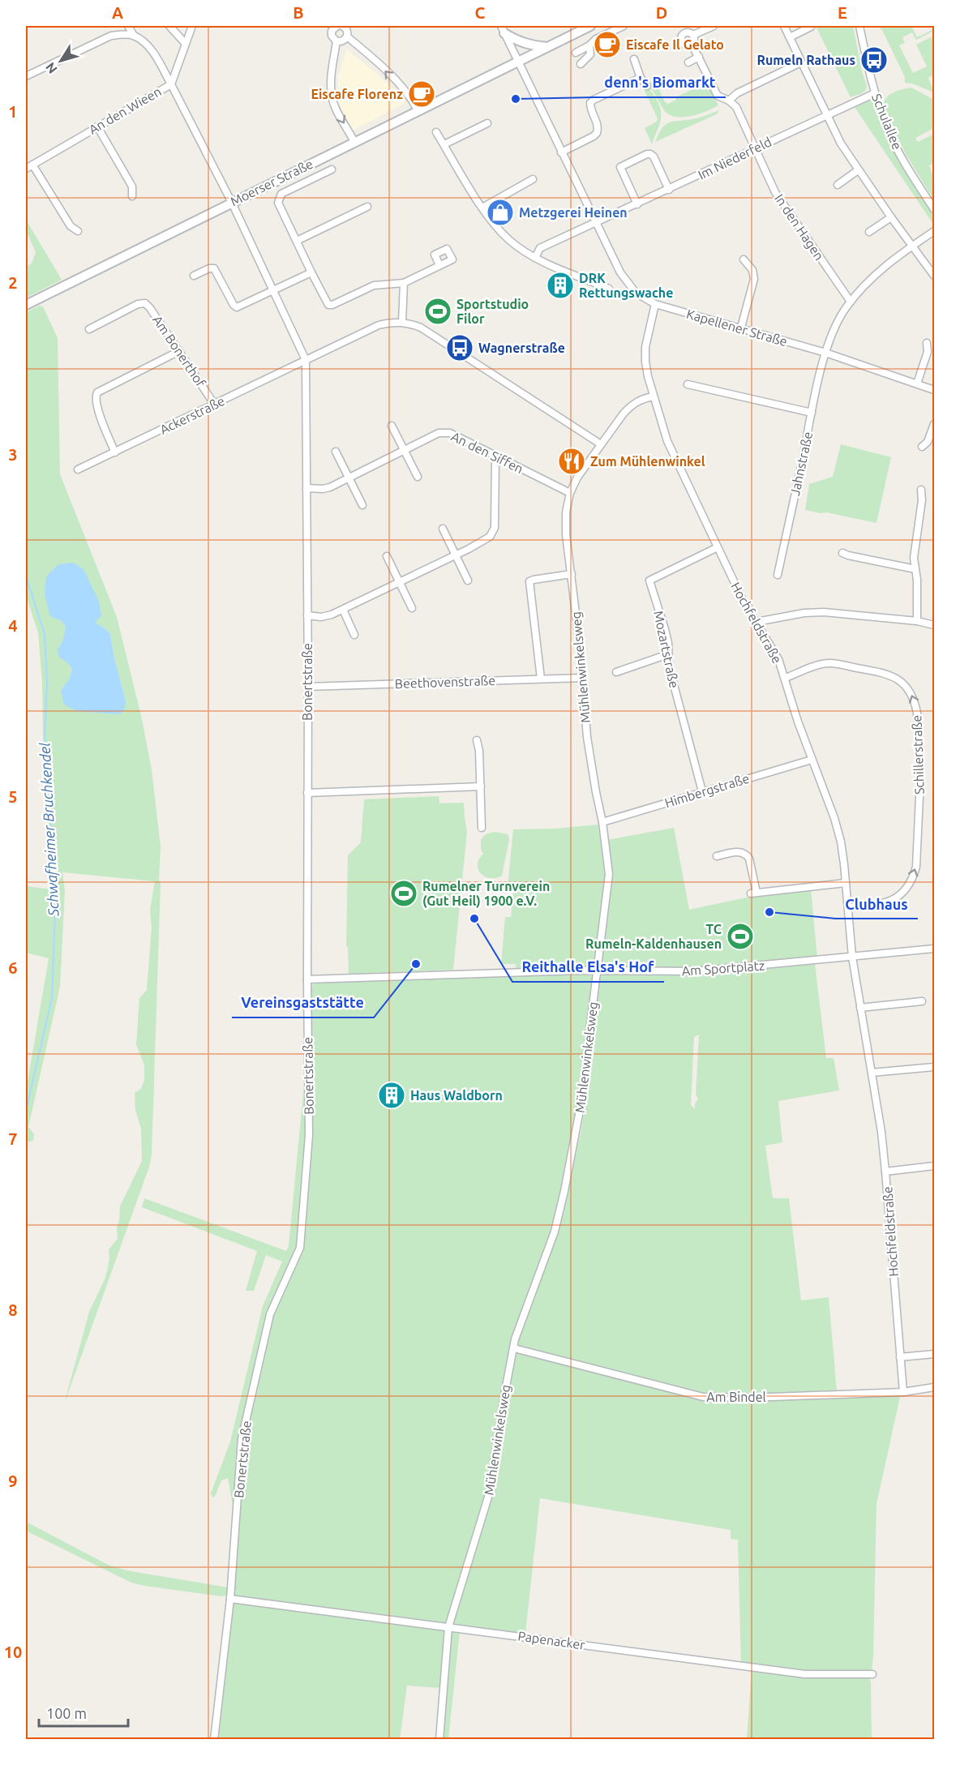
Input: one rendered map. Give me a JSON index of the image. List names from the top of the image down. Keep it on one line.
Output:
{"streets":{"main road":["Moerser Straße"],"street":["An den Wieen","Schulallee","Im Niederfeld","In den Hagen","Kapellener Straße","Am Bonerthof","Ackerstraße","An den Siffen","Jahnstraße","Hochfeldstraße","Mozartstraße","Mühlenwinkelsweg","Bonertstraße","Beethovenstraße","Schillerstraße","Himbergstraße","Am Sportplatz","Am Bindel","Papenacker"]},"crossings":[["An den Wieen","Bonertstraße"],["Schulallee","Im Niederfeld"],["Im Niederfeld","In den Hagen"],["Im Niederfeld","Kapellener Straße"],["Moerser Straße","Kapellener Straße"],["Moerser Straße","Bonertstraße"],["In den Hagen","Jahnstraße"],["Kapellener Straße","Jahnstraße"],["Kapellener Straße","Hochfeldstraße"],["Am Bonerthof","Ackerstraße"],["Ackerstraße","Bonertstraße"],["An den Siffen","Mühlenwinkelsweg"],["An den Siffen","Bonertstraße"],["Hochfeldstraße","Mozartstraße"],["Hochfeldstraße","Mühlenwinkelsweg"],["Hochfeldstraße","Schillerstraße"],["Hochfeldstraße","Himbergstraße"],["Hochfeldstraße","Am Sportplatz"],["Hochfeldstraße","Am Bindel"],["Mozartstraße","Himbergstraße"],["Mühlenwinkelsweg","Beethovenstraße"],["Mühlenwinkelsweg","Himbergstraße"],["Mühlenwinkelsweg","Am Sportplatz"],["Mühlenwinkelsweg","Am Bindel"],["Mühlenwinkelsweg","Papenacker"],["Bonertstraße","Beethovenstraße"],["Bonertstraße","Am Sportplatz"],["Bonertstraße","Papenacker"]],"water":["Schwafheimer Bruchkendel"],"places":{"cafe":["Eiscafe Il Gelato","Eiscafe Florenz"],"bus stop":["Rumeln Rathaus","Wagnerstraße"],"other":["denn's Biomarkt","Clubhaus","Reithalle Elsa's Hof","Vereinsgaststätte"],"shop":["Metzgerei Heinen"],"building":["DRK Rettungswache","Haus Waldborn"],"sports":["Sportstudio Filor","Rumelner Turnverein (Gut Heil) 1900 e.V.","TC Rumeln-Kaldenhausen"],"restaurant":["Zum Mühlenwinkel"]},"scale_bar":"100 m","north":"bottom left","grid":{"columns":["A","B","C","D","E"],"rows":["1","2","3","4","5","6","7","8","9","10"]}}
